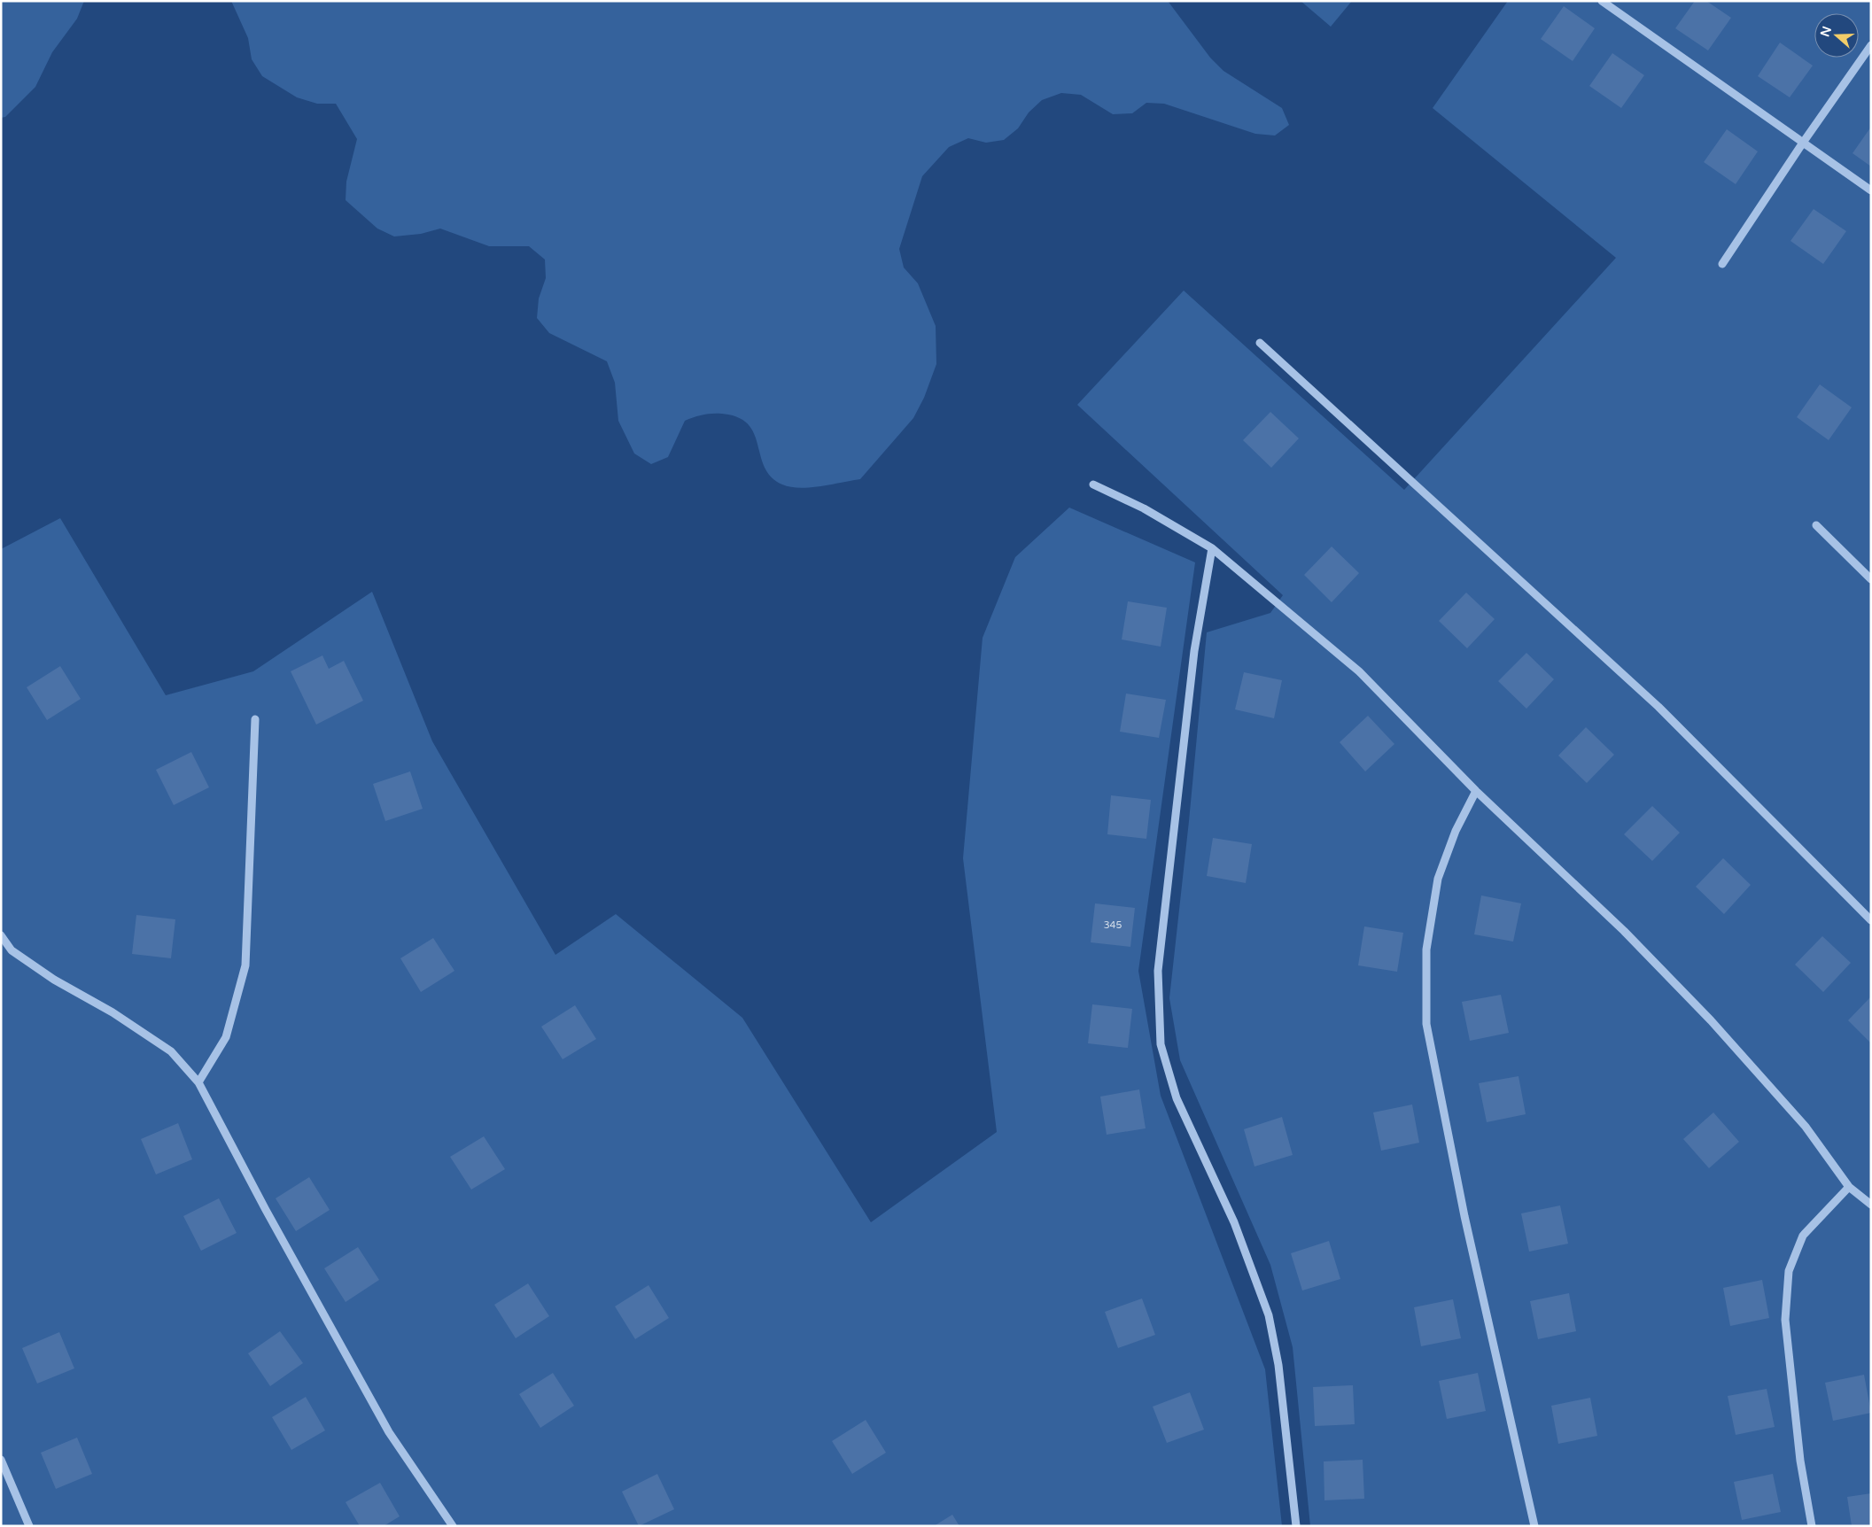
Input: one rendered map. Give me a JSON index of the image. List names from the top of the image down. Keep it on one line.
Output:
{"house_numbers":["345"],"north":"left"}
